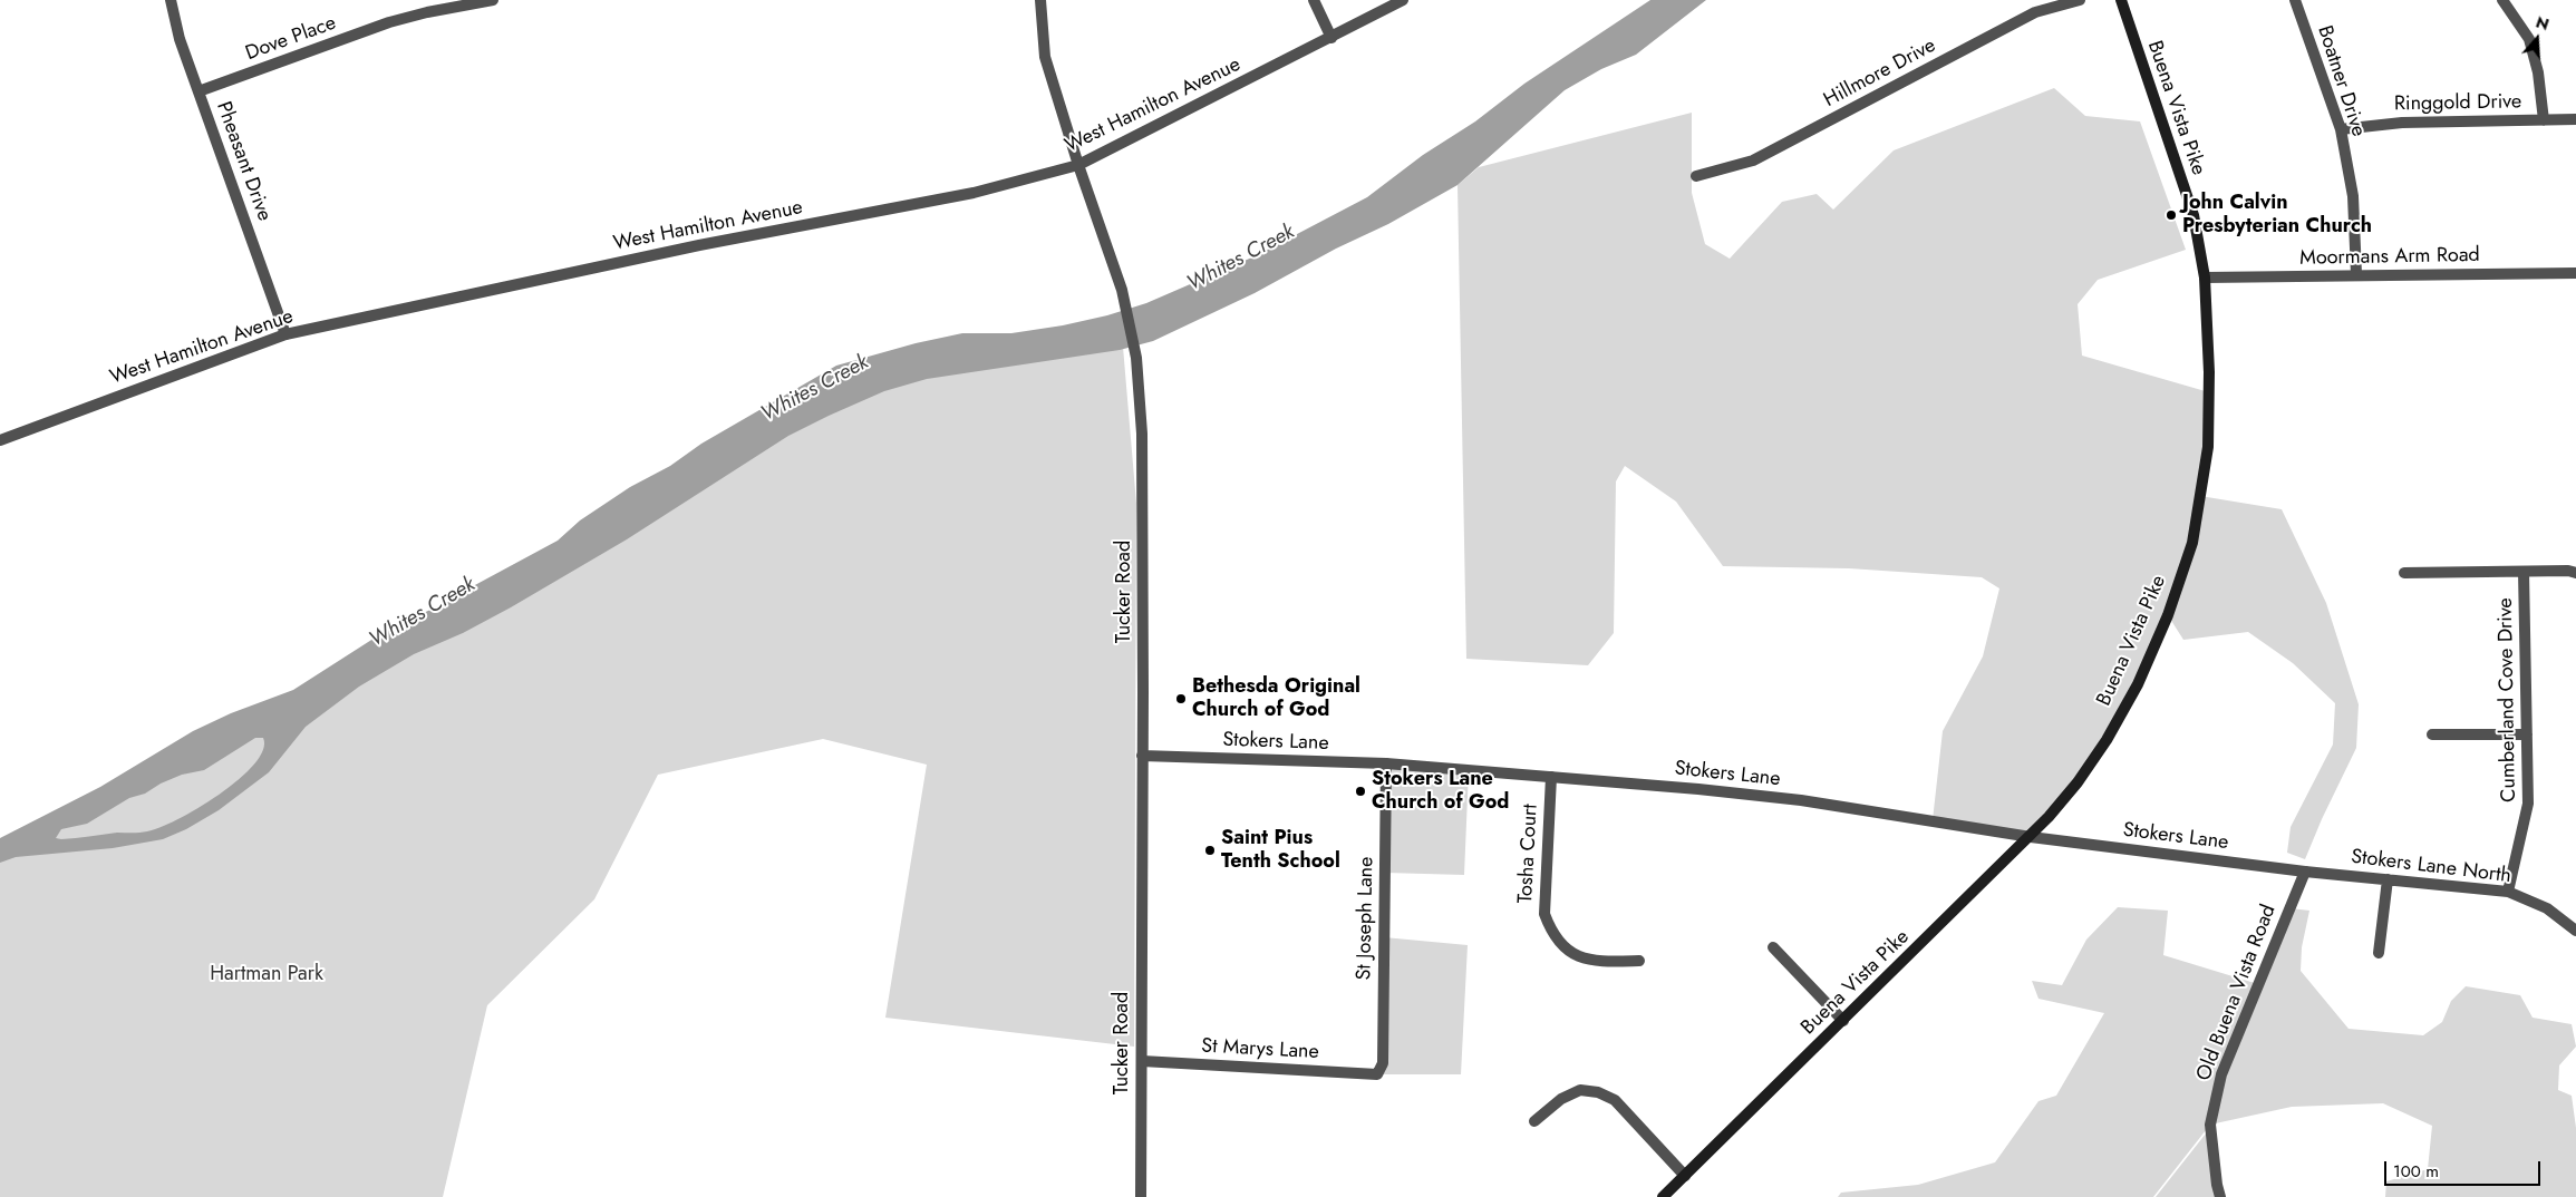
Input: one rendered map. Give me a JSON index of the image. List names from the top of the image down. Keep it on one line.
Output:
{"streets":{"main road":["Buena Vista Pike"],"street":["Dove Place","Hillmore Drive","Boatner Drive","Ringgold Drive","West Hamilton Avenue","Pheasant Drive","Moormans Arm Road","Tucker Road","Cumberland Cove Drive","Stokers Lane","Tosha Court","Stokers Lane North","St Joseph Lane","Old Buena Vista Road","St Marys Lane"]},"crossings":[["Dove Place","Pheasant Drive"],["Boatner Drive","Ringgold Drive"],["Boatner Drive","Moormans Arm Road"],["West Hamilton Avenue","Pheasant Drive"],["West Hamilton Avenue","Tucker Road"],["Buena Vista Pike","Moormans Arm Road"],["Buena Vista Pike","Stokers Lane"],["Tucker Road","Stokers Lane"],["Tucker Road","St Marys Lane"],["Cumberland Cove Drive","Stokers Lane North"],["Stokers Lane","Tosha Court"],["Stokers Lane","Stokers Lane North"],["Stokers Lane","St Joseph Lane"],["Stokers Lane","Old Buena Vista Road"],["Stokers Lane North","Old Buena Vista Road"],["St Joseph Lane","St Marys Lane"]],"water":["Whites Creek"],"parks":["Hartman Park"],"places":["John Calvin Presbyterian Church","Bethesda Original Church of God","Stokers Lane Church of God","Saint Pius Tenth School"],"scale_bar":"100 m","north":"top"}
